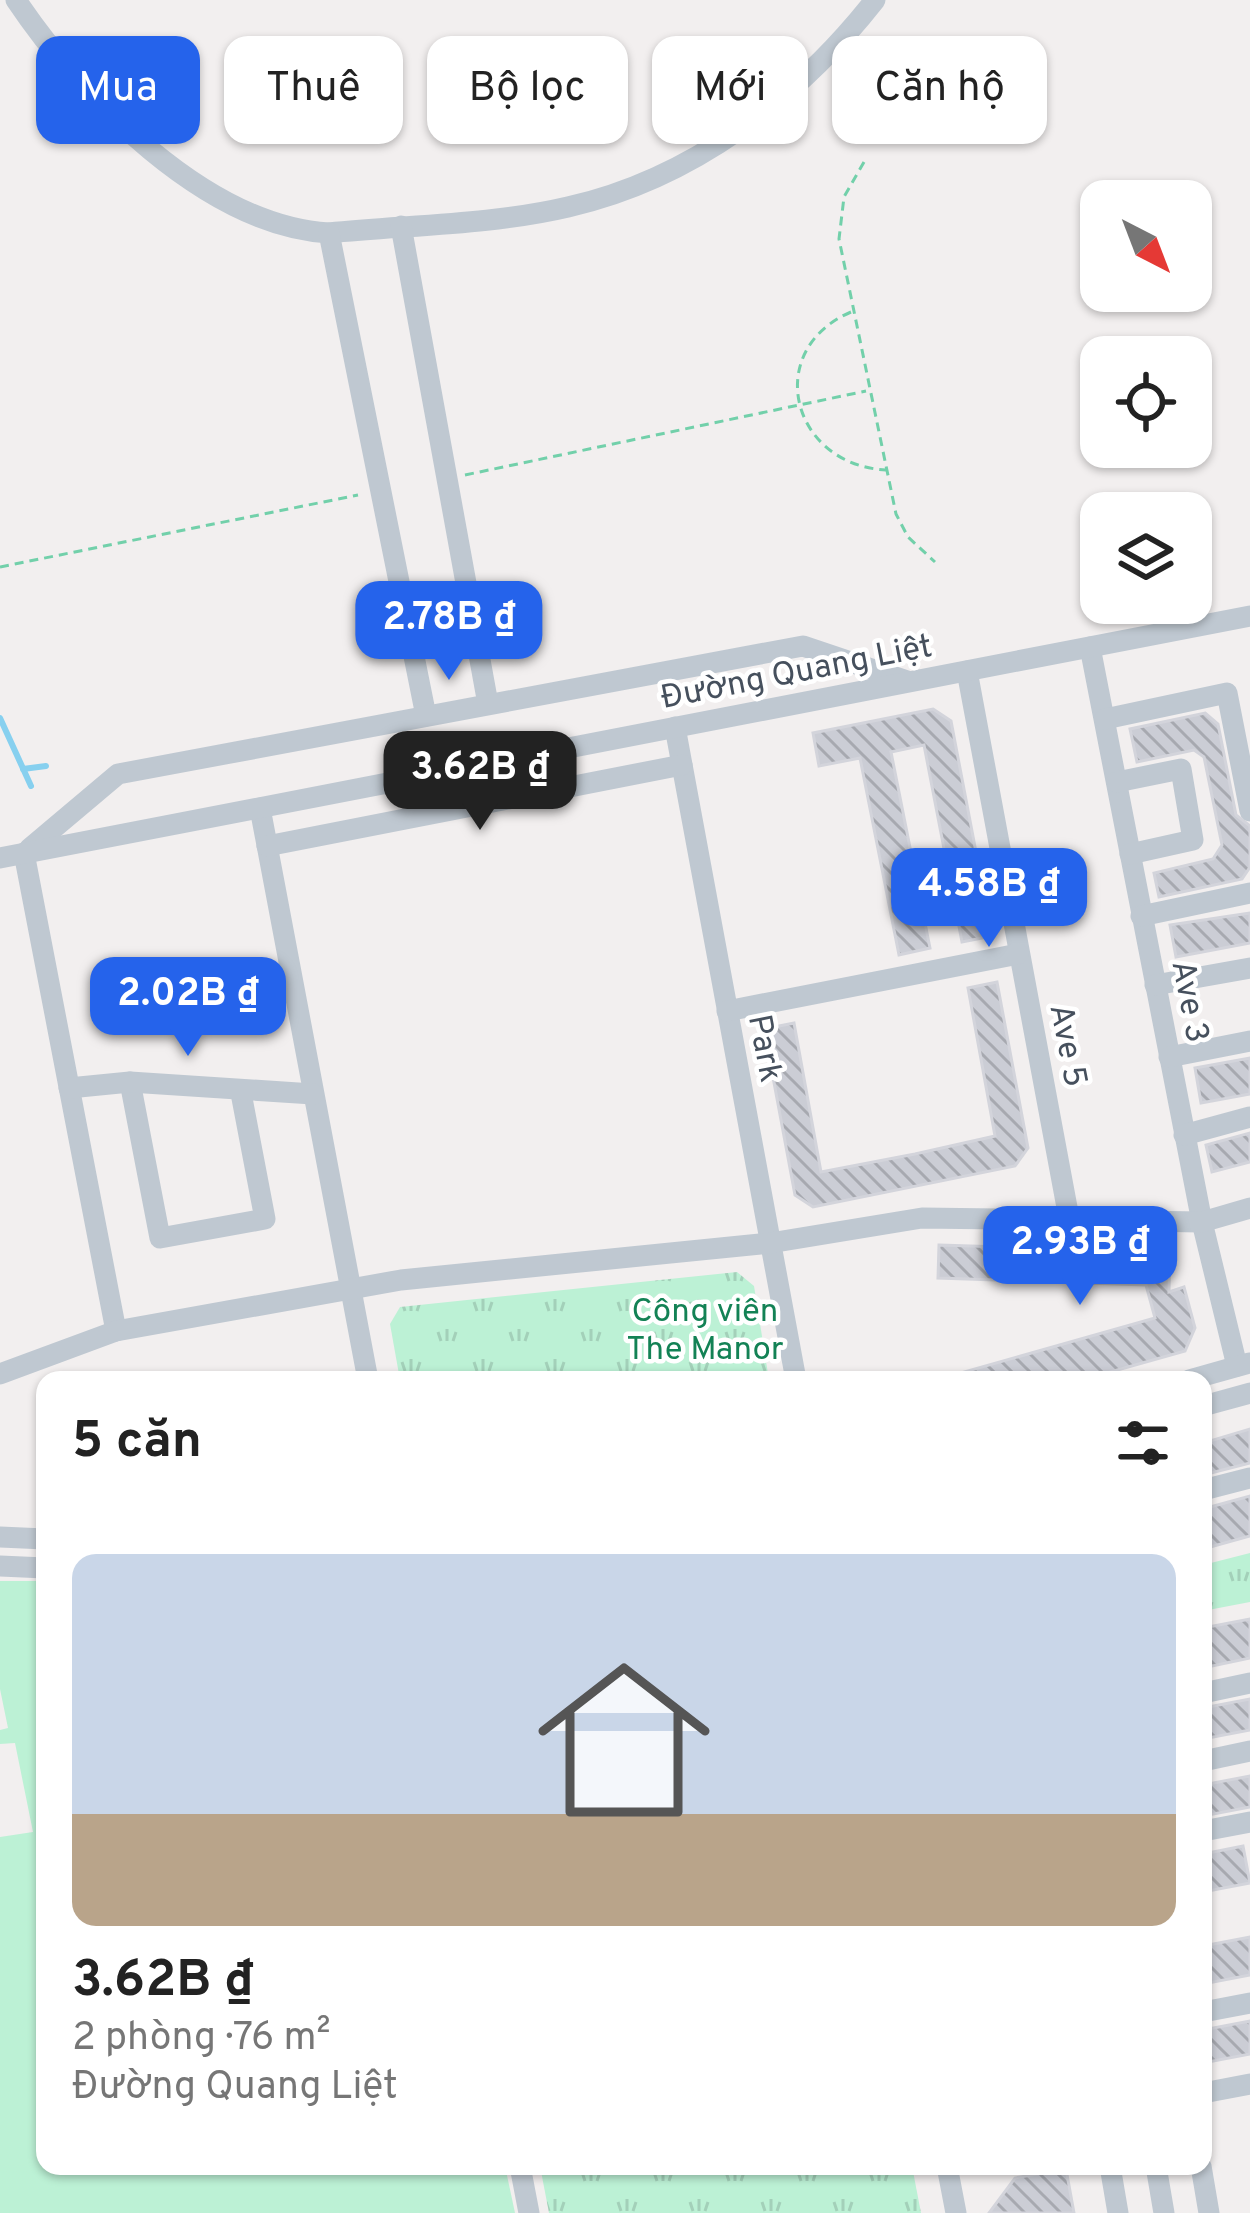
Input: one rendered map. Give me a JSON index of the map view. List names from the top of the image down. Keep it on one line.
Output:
{"streets":{"street":["Đường Quang Liệt","Ave 3","Ave 5","Park"]},"crossings":[["Đường Quang Liệt","Ave 3"],["Đường Quang Liệt","Ave 5"],["Đường Quang Liệt","Park"]],"parks":["Công viên The Manor"],"north":"bottom right","page":{"chip":["Mua","Thuê","Bộ lọc","Mới","Căn hộ"],"price":["2.78B ₫","3.62B ₫","4.58B ₫","2.02B ₫","2.93B ₫"],"heading":"5 căn","list":[{"name":"3.62B ₫","note":"2 phòng · 76 m² · Đường Quang Liệt"}]}}
